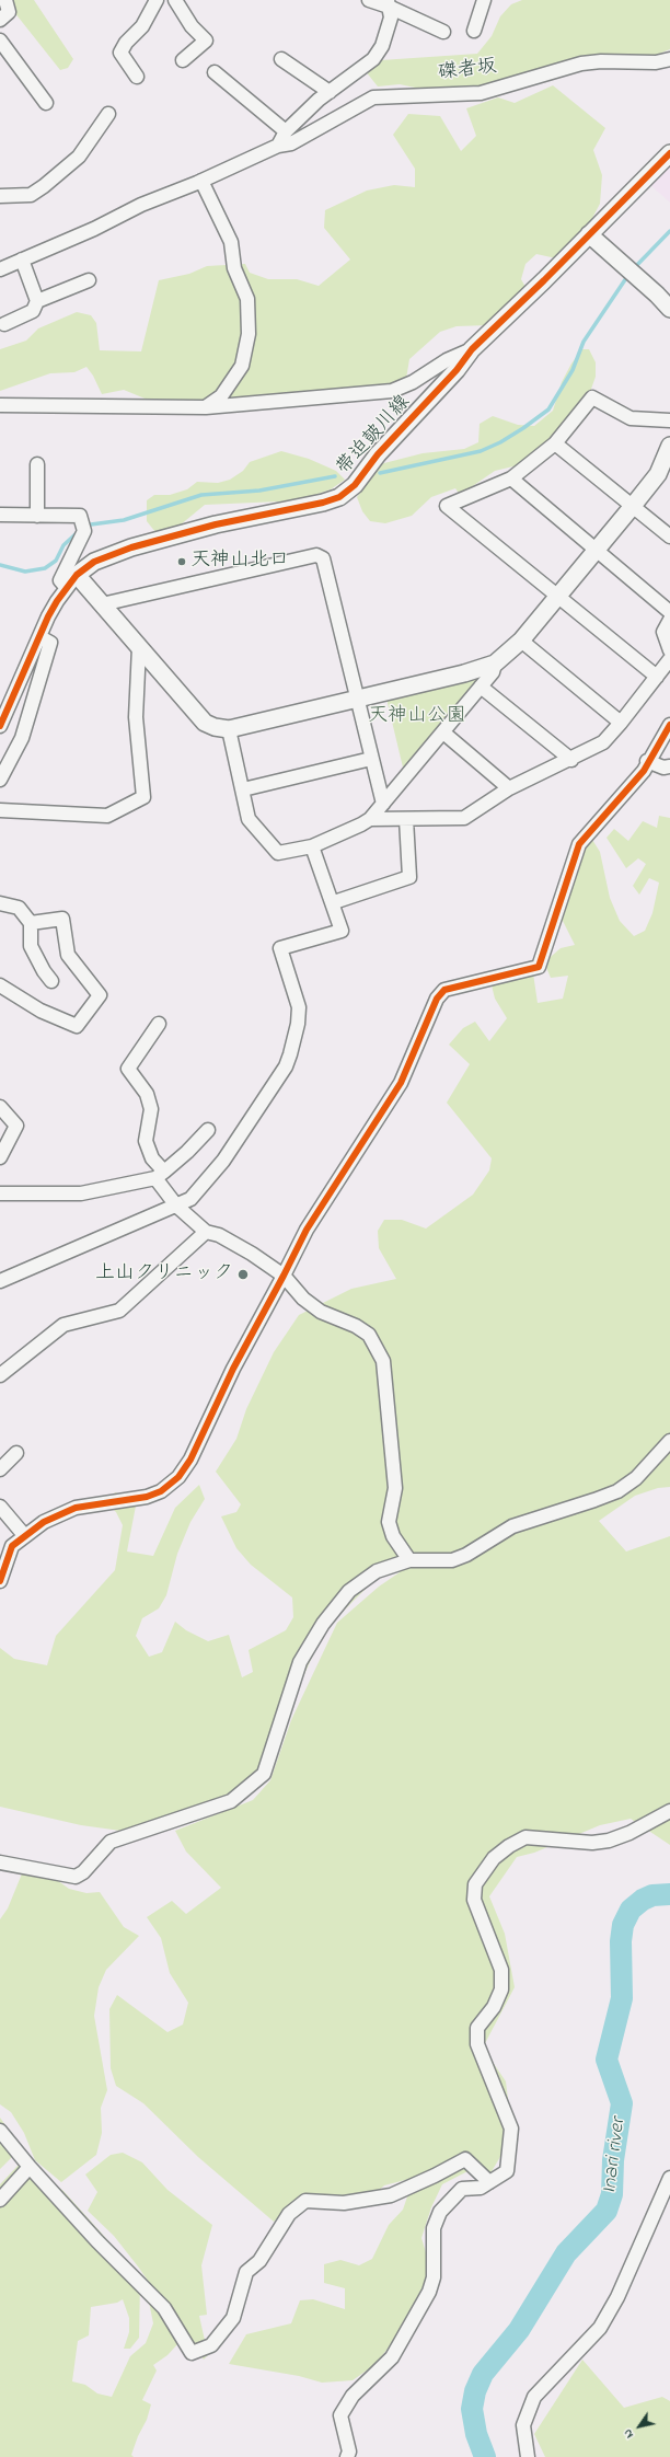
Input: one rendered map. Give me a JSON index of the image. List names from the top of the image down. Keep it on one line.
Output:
{"streets":{"street":["磔者坂","帯迫皷川線"]},"water":["Inari river"],"parks":["天神山公園"],"places":["天神山北口","上山クリニック"],"north":"bottom left"}
